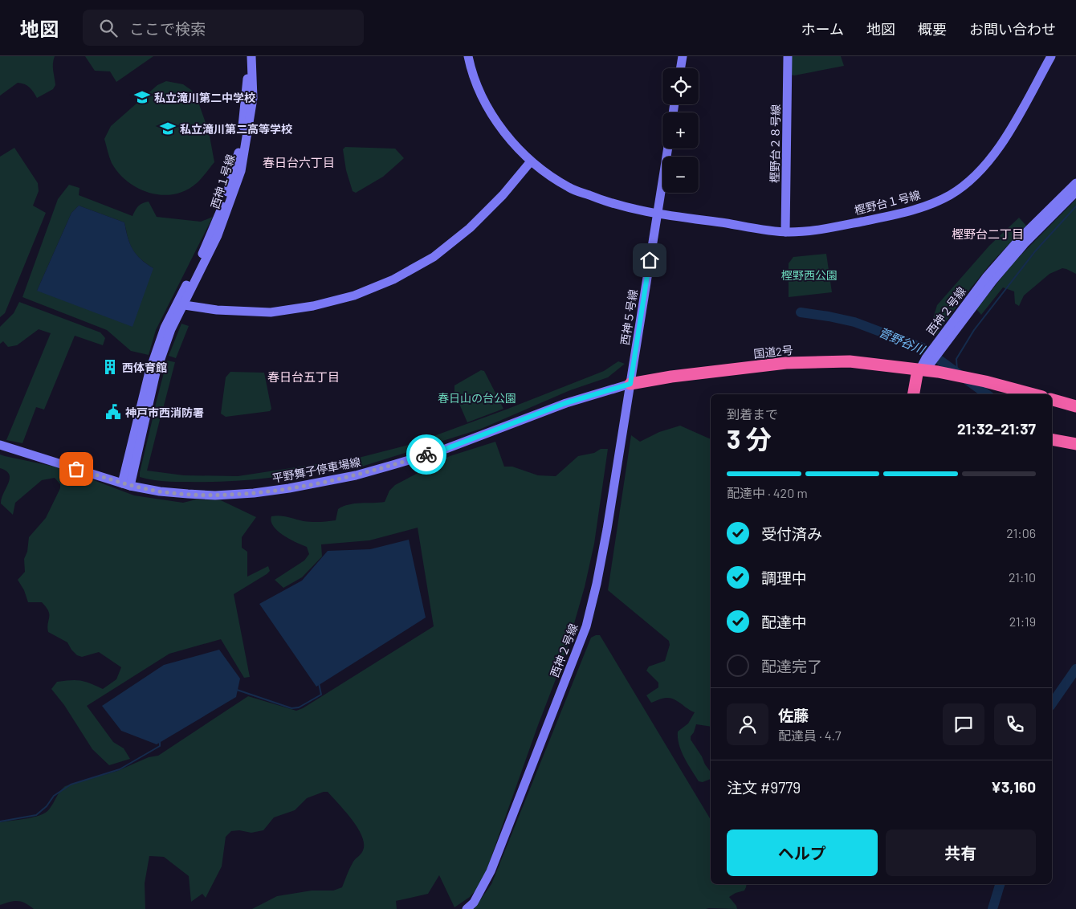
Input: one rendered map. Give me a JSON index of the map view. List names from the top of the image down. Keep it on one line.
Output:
{"streets":{"highway":["国道2号"],"street":["樫野台２８号線","西神１号線","樫野台１号線","西神２号線","西神５号線","平野舞子停車場線"]},"crossings":[["樫野台２８号線","樫野台１号線"],["樫野台１号線","西神５号線"],["西神２号線","西神５号線"],["西神２号線","国道2号"],["西神２号線","平野舞子停車場線"],["西神５号線","国道2号"],["西神５号線","平野舞子停車場線"],["国道2号","平野舞子停車場線"]],"districts":["春日台六丁目","樫野台二丁目","春日台五丁目"],"water":["菅野谷川"],"parks":["樫野西公園","春日山の台公園"],"places":{"school or university":["私立滝川第二中学校","私立滝川第二高等学校"],"building":["西体育館"],"public building":["神戸市西消防署"]},"page":{"header":"地図","search":"ここで検索","nav":["ホーム","地図","概要","お問い合わせ"],"map_buttons":["+","−"],"heading":["3 分","到着まで","21:32–21:37"],"panel":["佐藤","配達員 · 4.7","注文 #9779","¥3,160"],"bar":"配達中 · 420 m","list":[["受付済み","21:06"],["調理中","21:10"],["配達中","21:19"],"配達完了"],"buttons":["ヘルプ","共有"]}}
